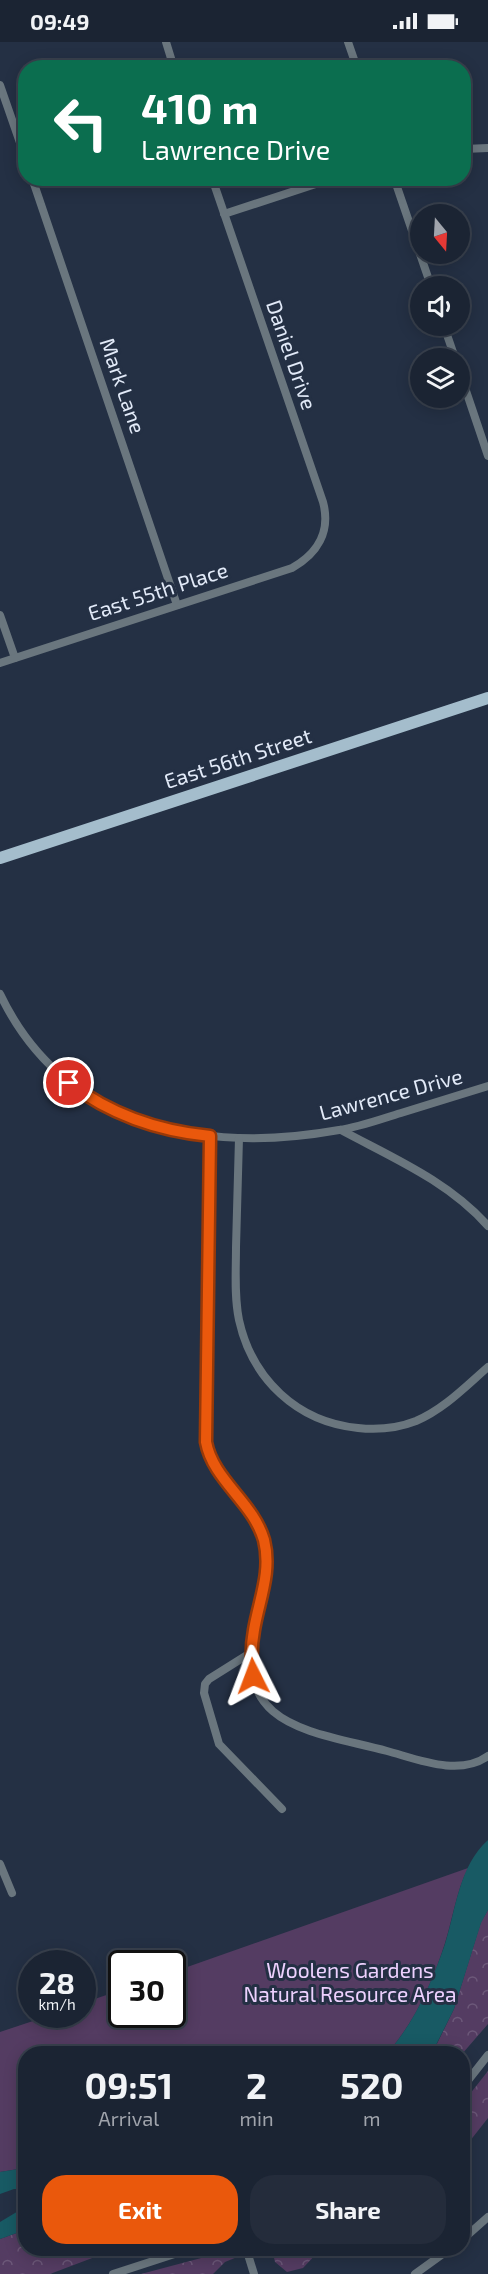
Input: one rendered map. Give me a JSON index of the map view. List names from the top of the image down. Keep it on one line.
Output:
{"streets":{"main road":["East 56th Street"],"street":["Daniel Drive","Mark Lane","East 55th Place","Lawrence Drive"]},"crossings":[["Daniel Drive","East 55th Place"],["Mark Lane","East 55th Place"]],"parks":["Woolens Gardens Natural Resource Area"],"north":"bottom","page":{"status":"09:49","turn":["410 m","Lawrence Drive"],"speed":"28 km/h","limit":"30","eta":["09:51","Arrival","2","min","520","m"],"buttons":["Exit","Share"]}}
